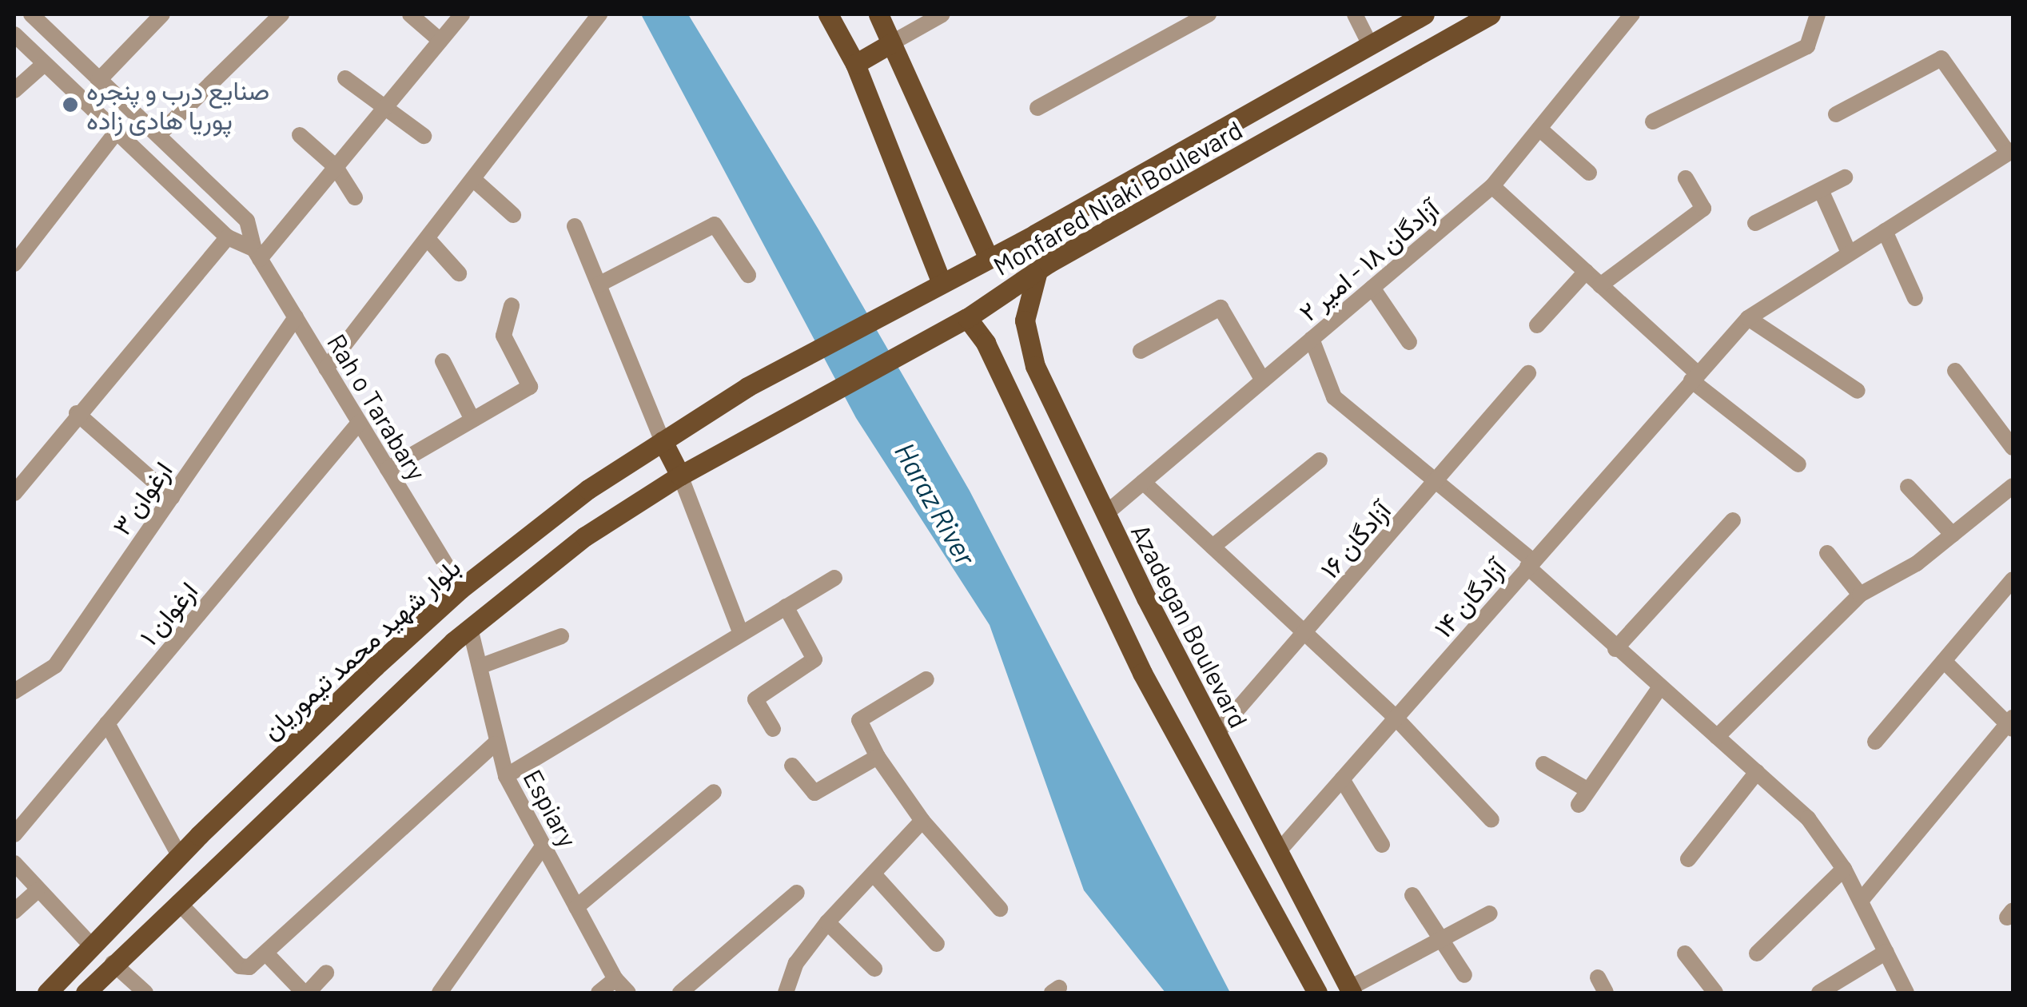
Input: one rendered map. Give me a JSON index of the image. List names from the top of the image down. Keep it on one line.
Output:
{"streets":{"main road":["Monfared Niaki Boulevard","Azadegan Boulevard","بلوار شهید محمد تیموریان"],"street":["آزادگان ۱۸ - امیر ۲","Rah o Tarabary","ارغوان ۳","آزادگان ۱۶","آزادگان ۱۴","ارغوان ۱","Espiary"]},"crossings":[["Monfared Niaki Boulevard","Azadegan Boulevard"],["Monfared Niaki Boulevard","بلوار شهید محمد تیموریان"],["آزادگان ۱۸ - امیر ۲","Azadegan Boulevard"],["Rah o Tarabary","ارغوان ۳"],["Rah o Tarabary","ارغوان ۱"],["Rah o Tarabary","بلوار شهید محمد تیموریان"],["آزادگان ۱۶","Azadegan Boulevard"],["آزادگان ۱۴","Azadegan Boulevard"]],"water":["Haraz River"],"places":["صنایع درب و پنجره پوریا هادی زاده"]}
